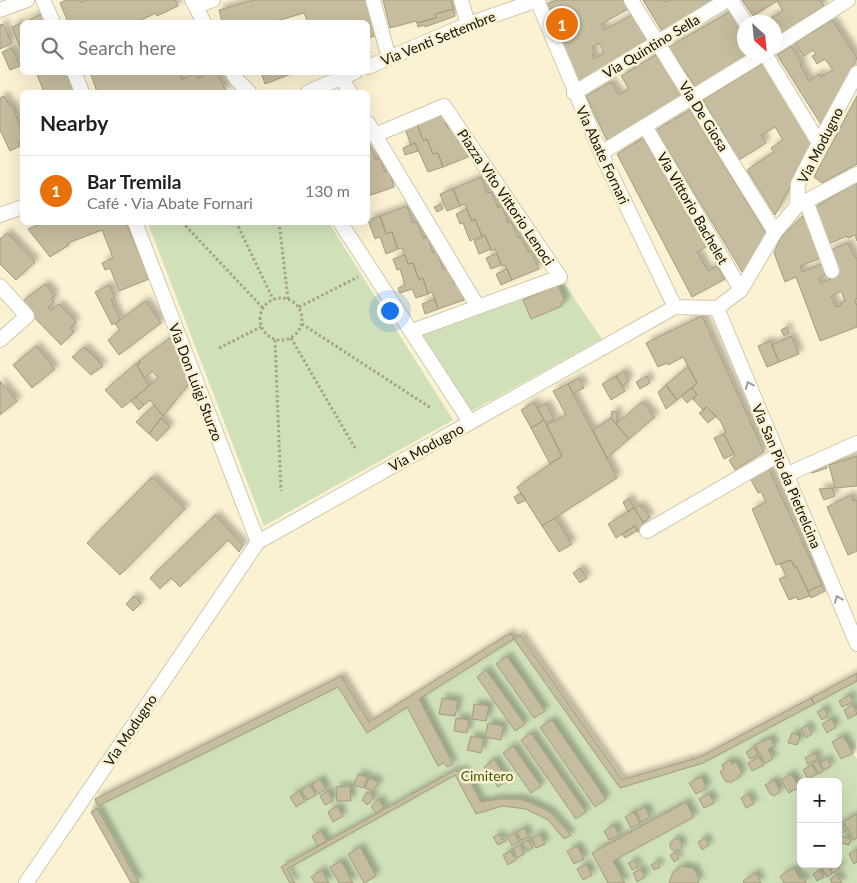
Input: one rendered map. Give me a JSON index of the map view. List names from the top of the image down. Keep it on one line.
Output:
{"streets":{"street":["Via Venti Settembre","Via Quintino Sella","Via De Giosa","Via Modugno","Via Abate Fornari","Piazza Vito Vittorio Lenoci","Via Vittorio Bachelet","Via Don Luigi Sturzo","Via San Pio da Pietrelcina"]},"crossings":[["Via Venti Settembre","Via Abate Fornari"],["Via Quintino Sella","Via De Giosa"],["Via Quintino Sella","Via Abate Fornari"],["Via Modugno","Via Abate Fornari"],["Via Modugno","Via Don Luigi Sturzo"]],"one_way":["Via San Pio da Pietrelcina"],"parks":["Cimitero"],"north":"bottom right","page":{"pins":"1","search":"Search here","heading":"Nearby","list":[{"mark":"1","name":"Bar Tremila","note":"Café · Via Abate Fornari","value":"130 m"}],"map_buttons":["+","−"]}}
